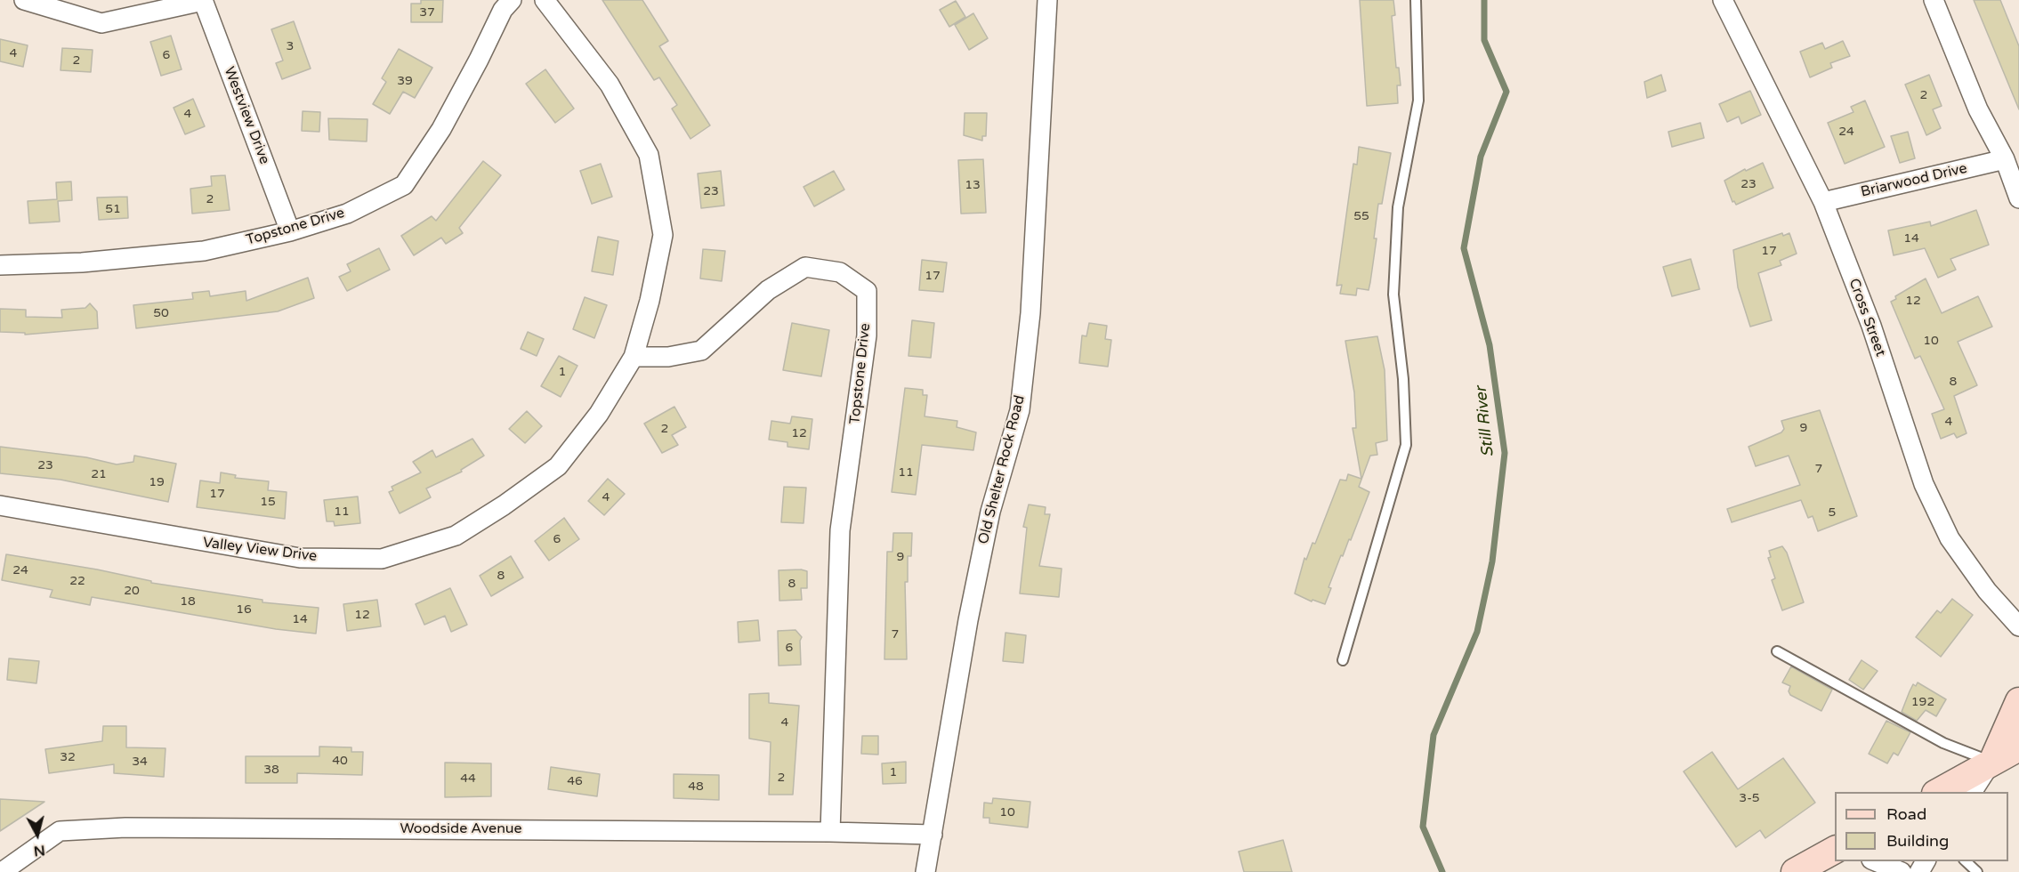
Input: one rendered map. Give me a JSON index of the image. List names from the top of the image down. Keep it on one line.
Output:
{"streets":{"street":["Westview Drive","Briarwood Drive","Topstone Drive","Cross Street","Old Shelter Rock Road","Valley View Drive","Woodside Avenue"]},"crossings":[["Westview Drive","Topstone Drive"],["Briarwood Drive","Cross Street"],["Topstone Drive","Valley View Drive"],["Topstone Drive","Woodside Avenue"],["Old Shelter Rock Road","Woodside Avenue"]],"water":["Still River"],"house_numbers":["37","3","4","6","2","39","2","4","24","23","13","23","2","51","55","14","17","17","12","50","10","1","8","4","9","2","12","23","7","11","21","19","17","4","15","11","5","6","9","24","8","22","8","20","18","16","12","14","7","6","192","4","32","40","34","38","1","2","44","46","48","3-5","10"],"legend":["Road","Building"],"north":"bottom"}
